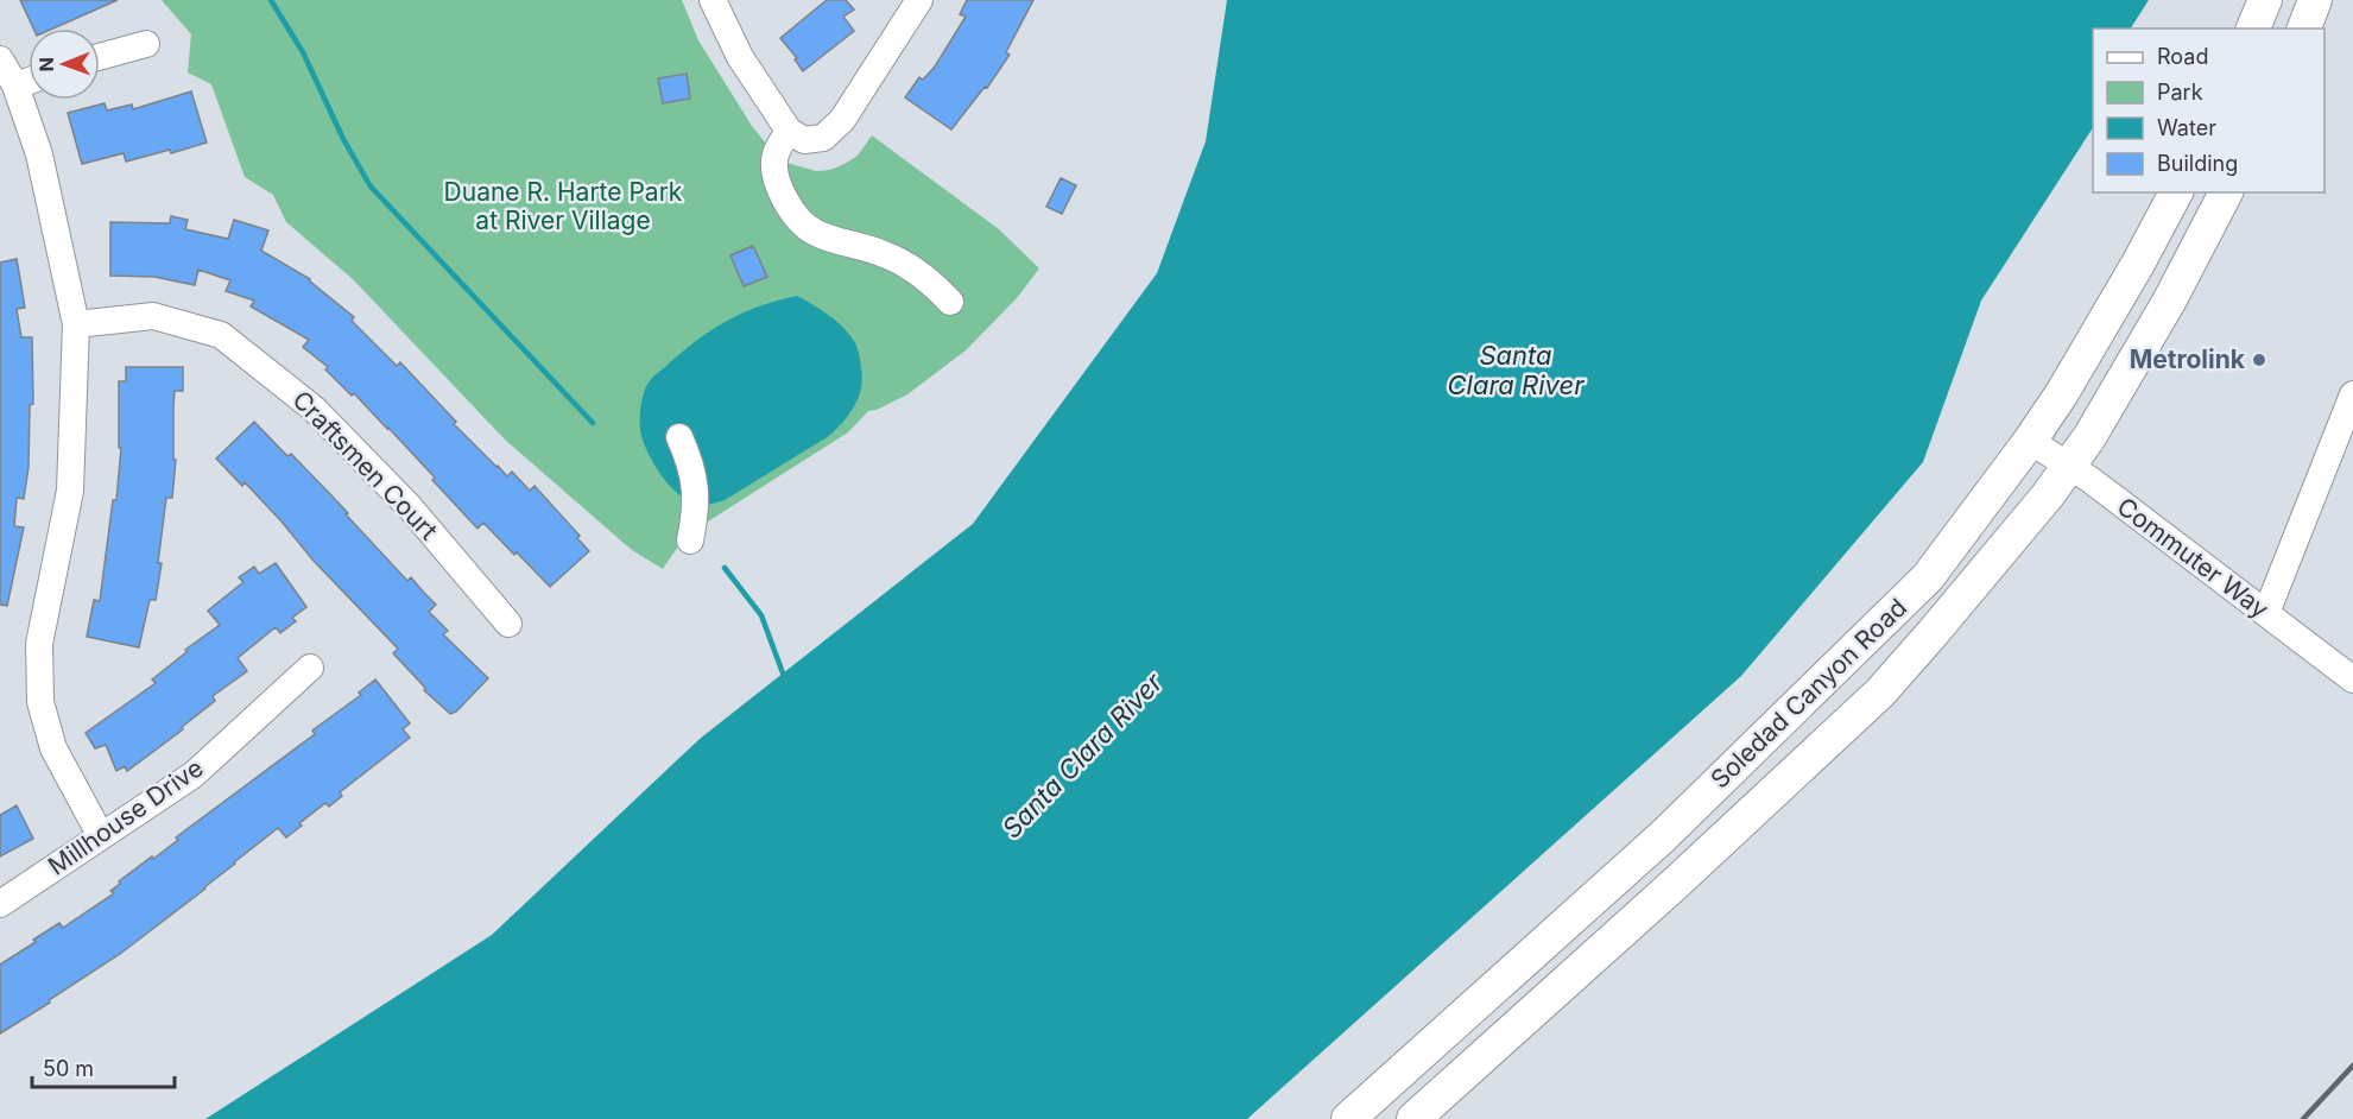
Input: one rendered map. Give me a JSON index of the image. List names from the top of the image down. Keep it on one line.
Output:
{"streets":{"main road":["Soledad Canyon Road"],"street":["Craftsmen Court","Commuter Way","Millhouse Drive"]},"crossings":[["Commuter Way","Soledad Canyon Road"]],"water":["Santa Clara River"],"parks":["Duane R. Harte Park at River Village"],"places":["Metrolink"],"legend":["Road","Park","Water","Building"],"scale_bar":"50 m","north":"left"}
